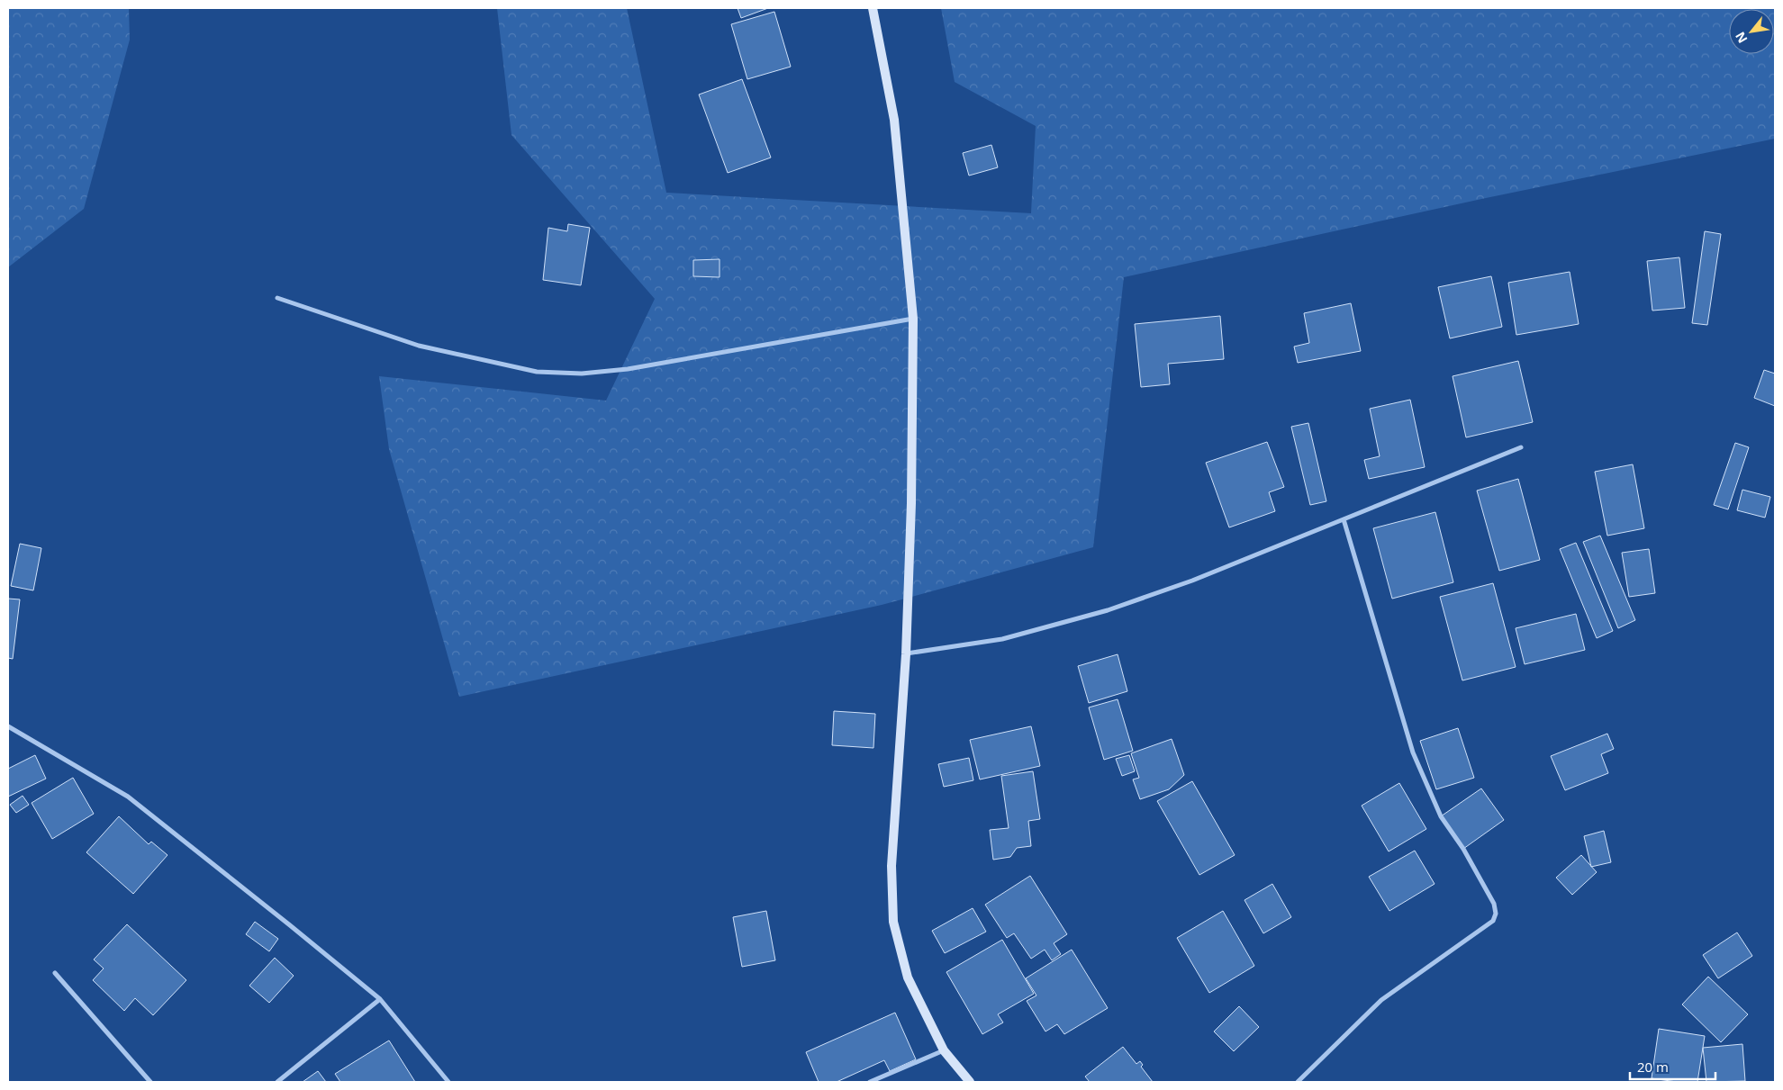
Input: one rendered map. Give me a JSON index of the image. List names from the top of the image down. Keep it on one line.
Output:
{"scale_bar":"20 m","north":"bottom left"}
